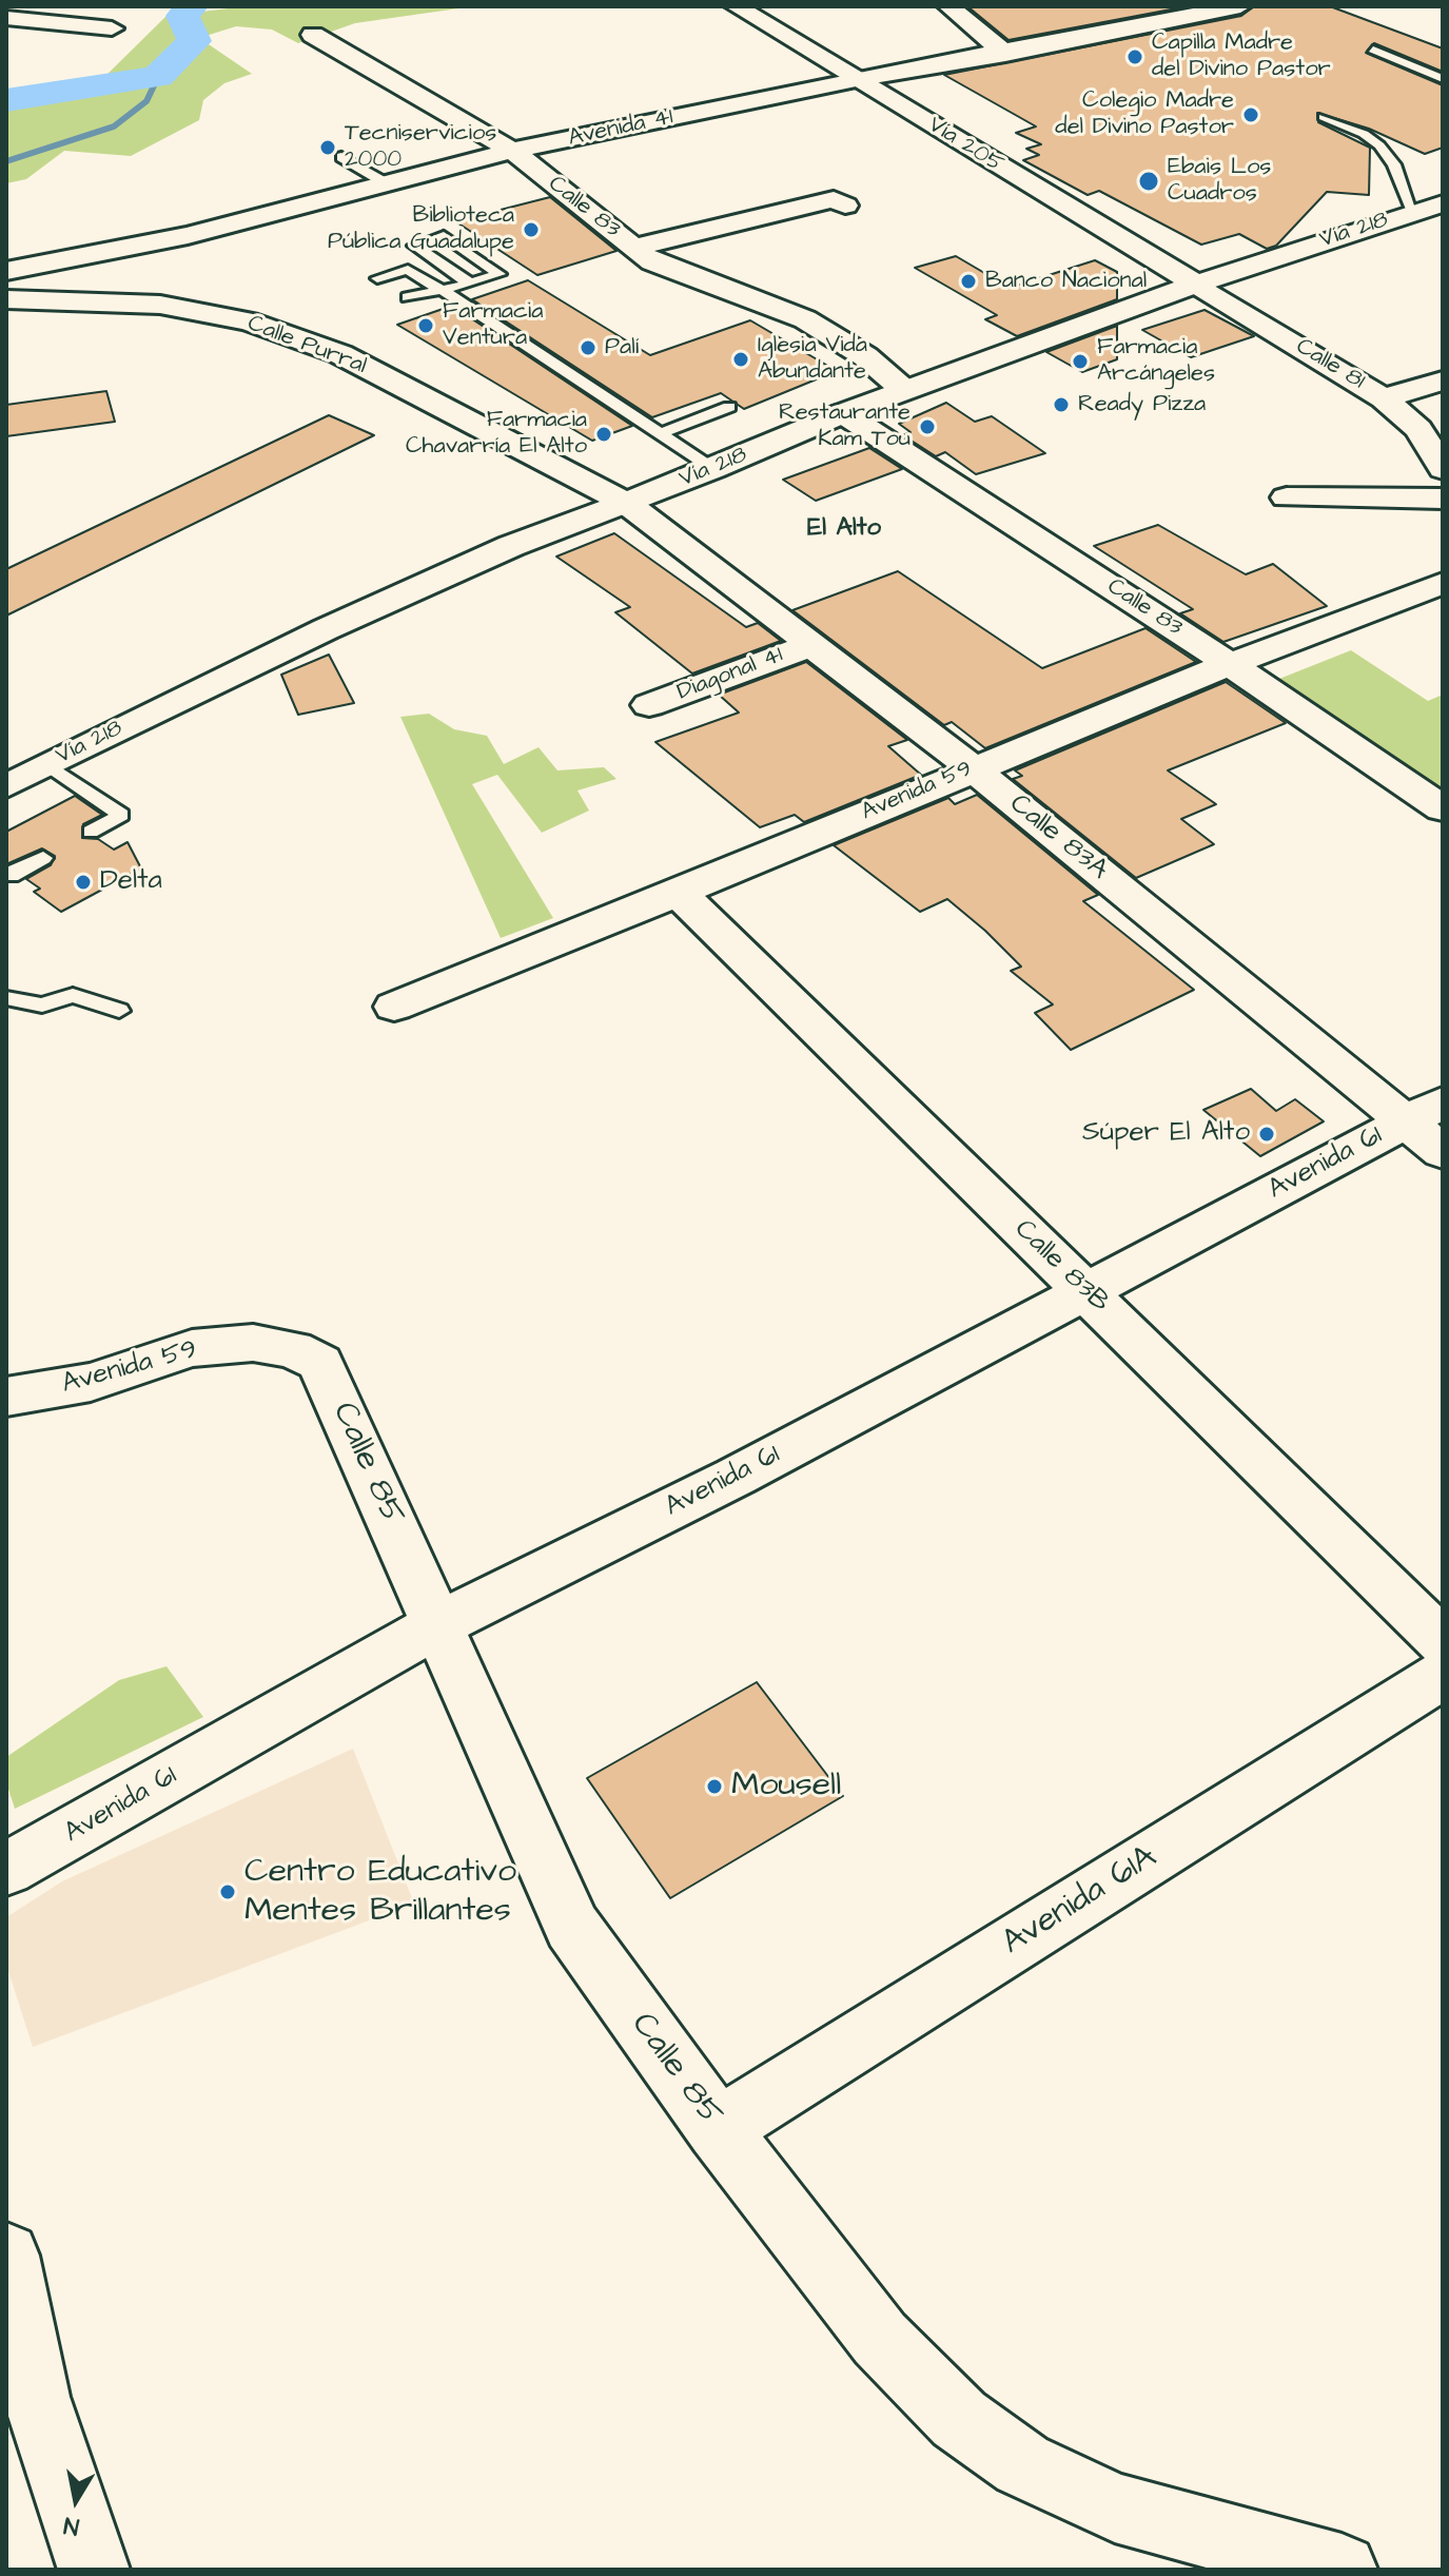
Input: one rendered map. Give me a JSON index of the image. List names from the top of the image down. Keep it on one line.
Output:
{"streets":{"street":["Avenida 41","Vía 205","Calle 83","Vía 218","Calle Purral","Calle 81","Diagonal 41","Avenida 59","Calle 83A","Avenida 61","Calle 83B","Calle 85","Avenida 61A"]},"crossings":[["Avenida 41","Vía 205"],["Avenida 41","Calle 83"],["Vía 205","Vía 218"],["Vía 205","Calle 81"],["Calle 83","Vía 218"],["Calle 83","Avenida 59"],["Vía 218","Calle Purral"],["Vía 218","Calle 81"],["Vía 218","Calle 83A"],["Calle Purral","Calle 83A"],["Diagonal 41","Calle 83A"],["Avenida 59","Calle 83A"],["Avenida 59","Calle 83B"],["Avenida 59","Calle 85"],["Calle 83A","Avenida 61"],["Avenida 61","Calle 83B"],["Avenida 61","Calle 85"],["Calle 85","Avenida 61A"]],"districts":["El Alto"],"places":["Capilla Madre del Divino Pastor","Colegio Madre del Divino Pastor","Tecniservicios 2000","Ebais Los Cuadros","Biblioteca Pública Guadalupe","Banco Nacional","Farmacia Ventura","Palí","Iglesia Vida Abundante","Farmacia Arcángeles","Ready Pizza","Restaurante Kam Tou","Farmacia Chavarría El Alto","Delta","Súper El Alto","Mousell","Centro Educativo Mentes Brillantes"],"north":"bottom"}
